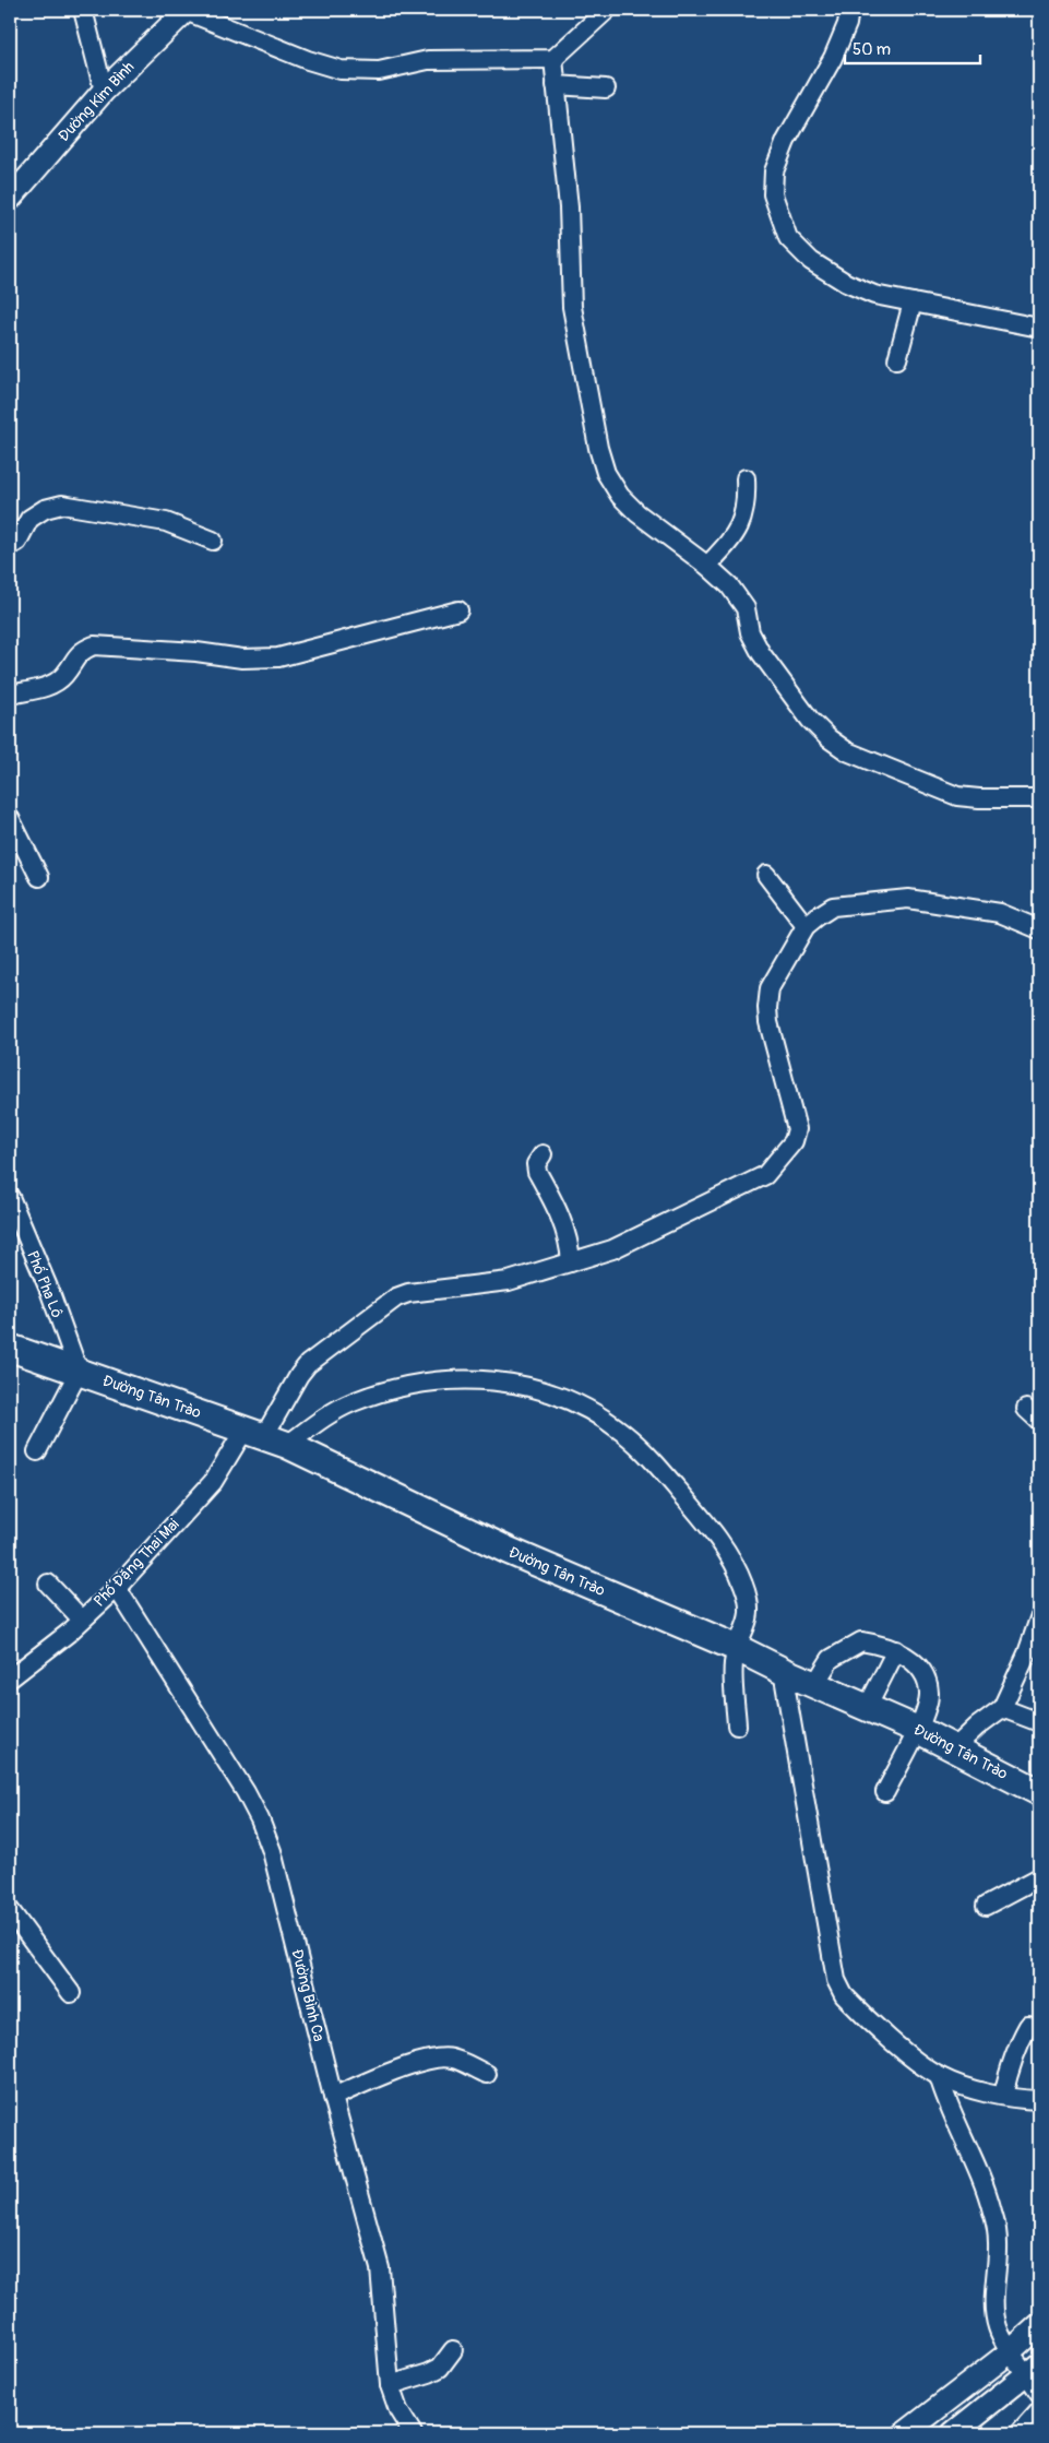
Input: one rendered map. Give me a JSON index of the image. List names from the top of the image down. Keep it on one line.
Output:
{"streets":{"highway":["Đường Tân Trào"],"main road":["Đường Kim Bình"],"street":["Phố Pha Lô","Phố Đặng Thai Mai","Đường Bình Ca"]},"crossings":[["Phố Pha Lô","Đường Tân Trào"],["Đường Tân Trào","Phố Đặng Thai Mai"],["Phố Đặng Thai Mai","Đường Bình Ca"]],"scale_bar":"50 m"}
